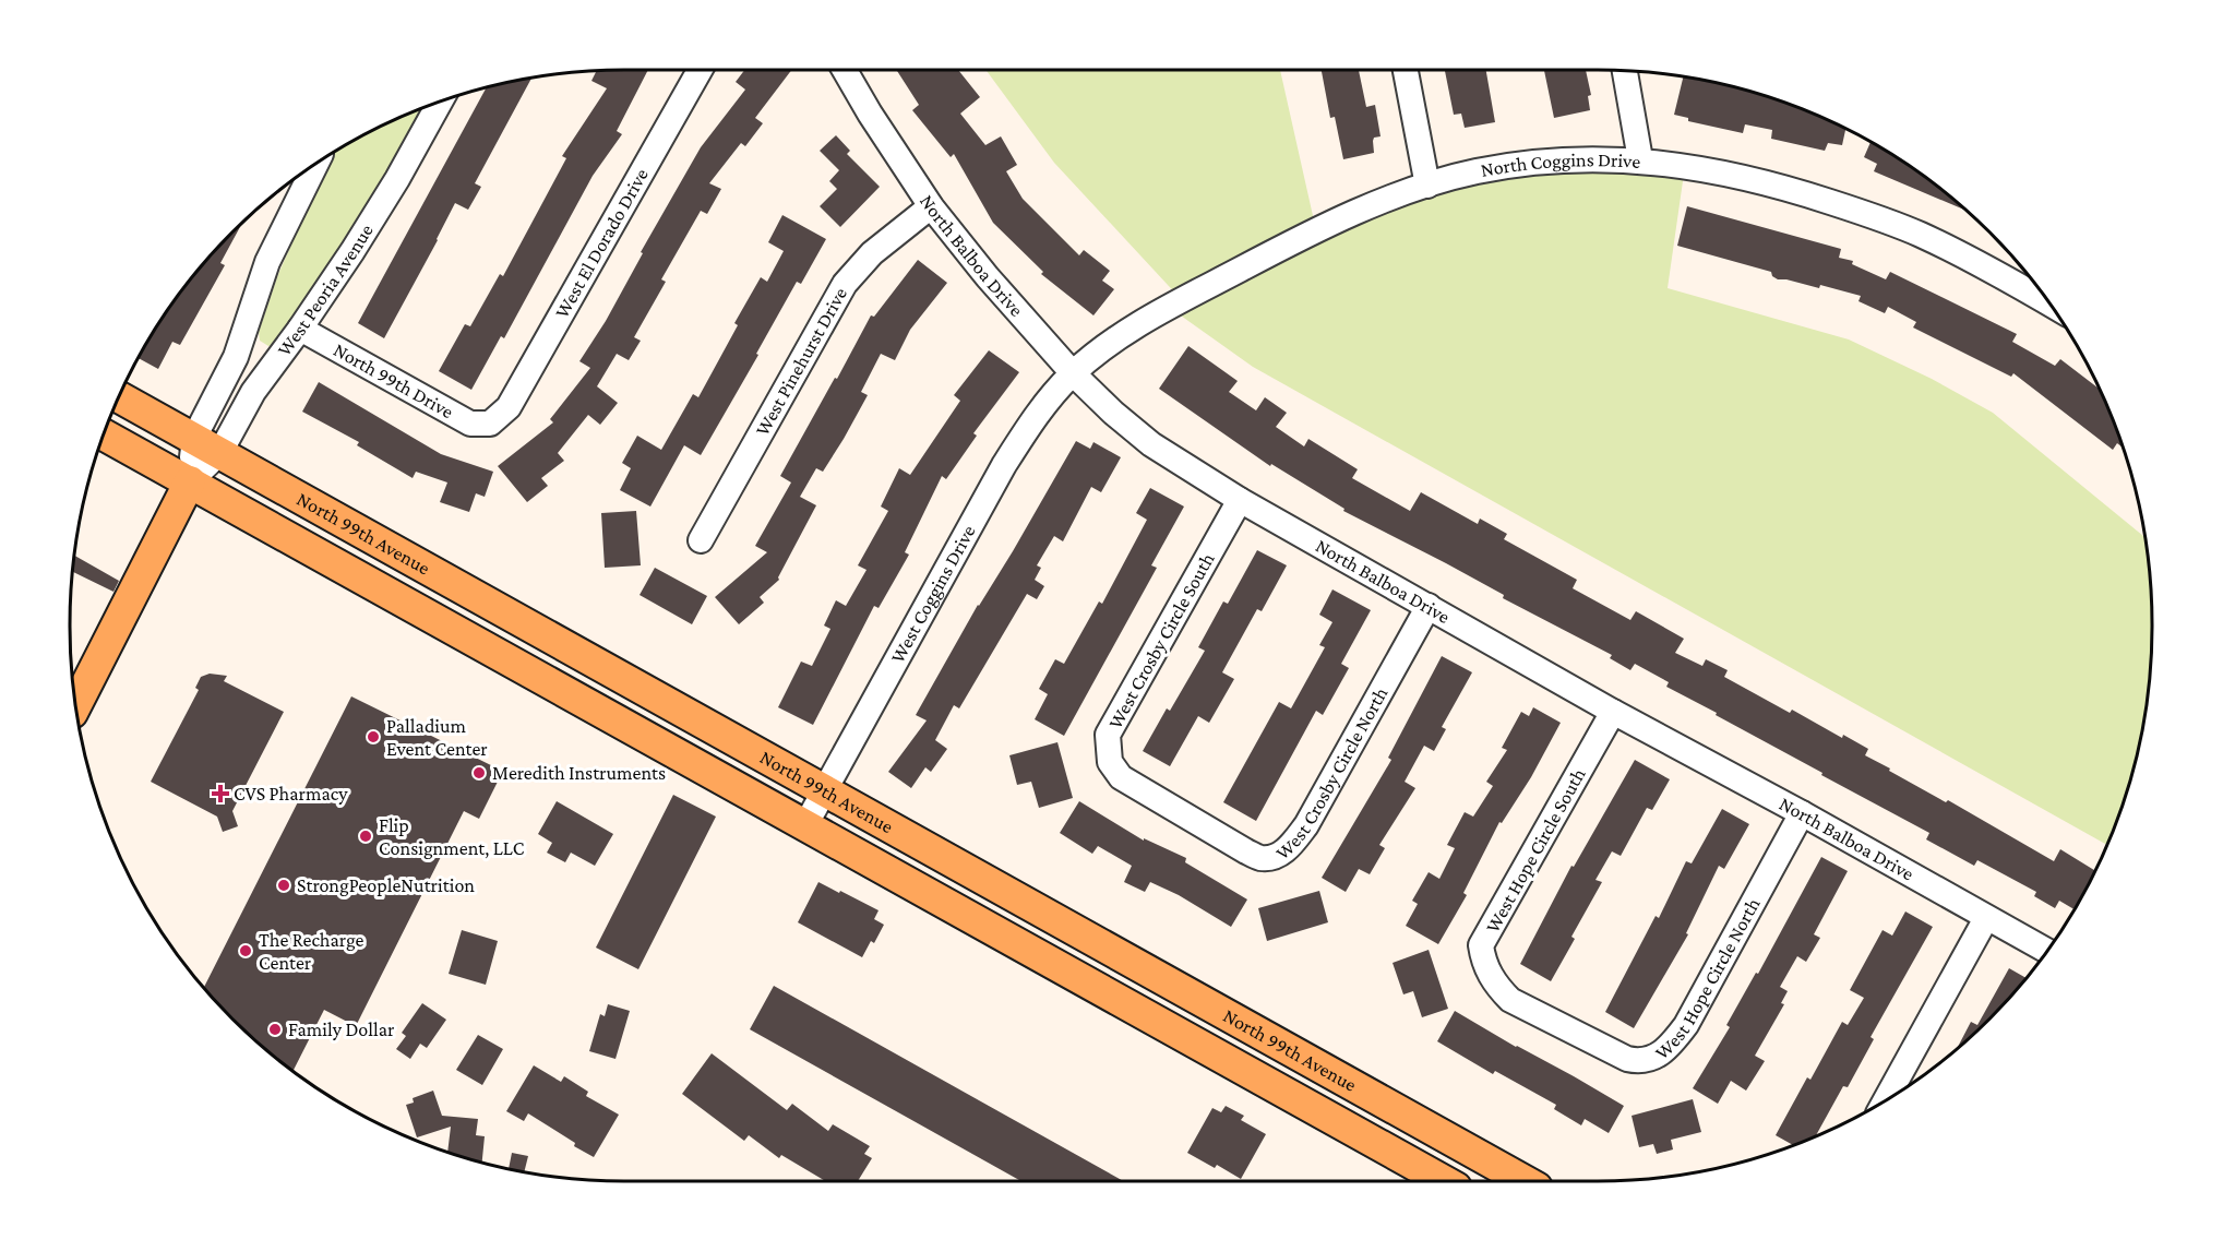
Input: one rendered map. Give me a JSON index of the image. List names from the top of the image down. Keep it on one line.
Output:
{"streets":{"main road":["West Peoria Avenue","North 99th Avenue"],"street":["North Coggins Drive","West El Dorado Drive","North Balboa Drive","West Pinehurst Drive","North 99th Drive","West Coggins Drive","West Crosby Circle South","West Crosby Circle North","West Hope Circle South","West Hope Circle North"]},"crossings":[["North Coggins Drive","North Balboa Drive"],["North Coggins Drive","West Coggins Drive"],["West El Dorado Drive","North 99th Drive"],["North Balboa Drive","West Pinehurst Drive"],["North Balboa Drive","West Coggins Drive"],["North Balboa Drive","West Crosby Circle South"],["North Balboa Drive","West Crosby Circle North"],["North Balboa Drive","West Hope Circle South"],["North Balboa Drive","West Hope Circle North"],["West Peoria Avenue","North 99th Drive"],["West Peoria Avenue","North 99th Avenue"],["North 99th Avenue","West Coggins Drive"],["West Crosby Circle South","West Crosby Circle North"],["West Hope Circle South","West Hope Circle North"]],"places":{"other":["Palladium Event Center","Meredith Instruments","Flip Consignment, LLC","StrongPeopleNutrition","The Recharge Center","Family Dollar"],"health":["CVS Pharmacy"]}}
